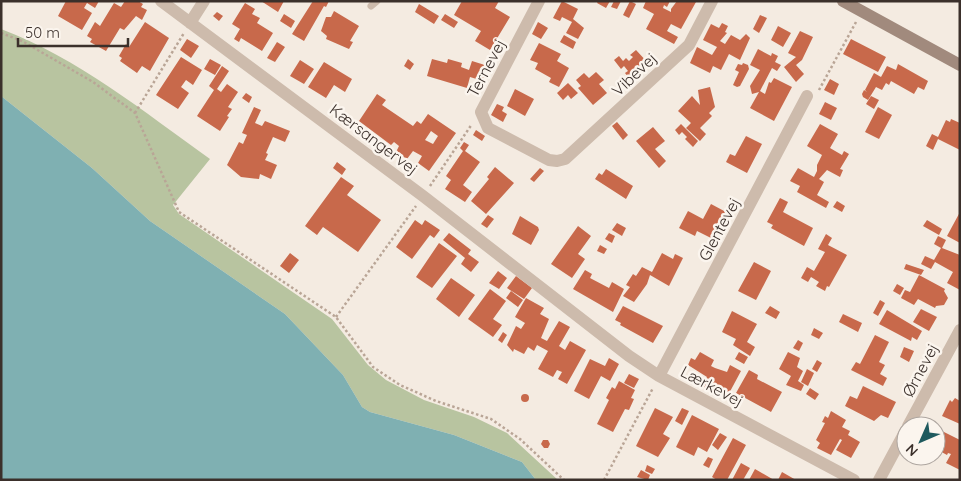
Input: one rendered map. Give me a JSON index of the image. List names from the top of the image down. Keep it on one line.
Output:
{"streets":{"street":["Ternevej","Vibevej","Kærsangervej","Glentevej","Ørnevej","Lærkevej"]},"crossings":[["Ternevej","Vibevej"],["Kærsangervej","Lærkevej"],["Glentevej","Lærkevej"]],"scale_bar":"50 m","north":"bottom left"}
